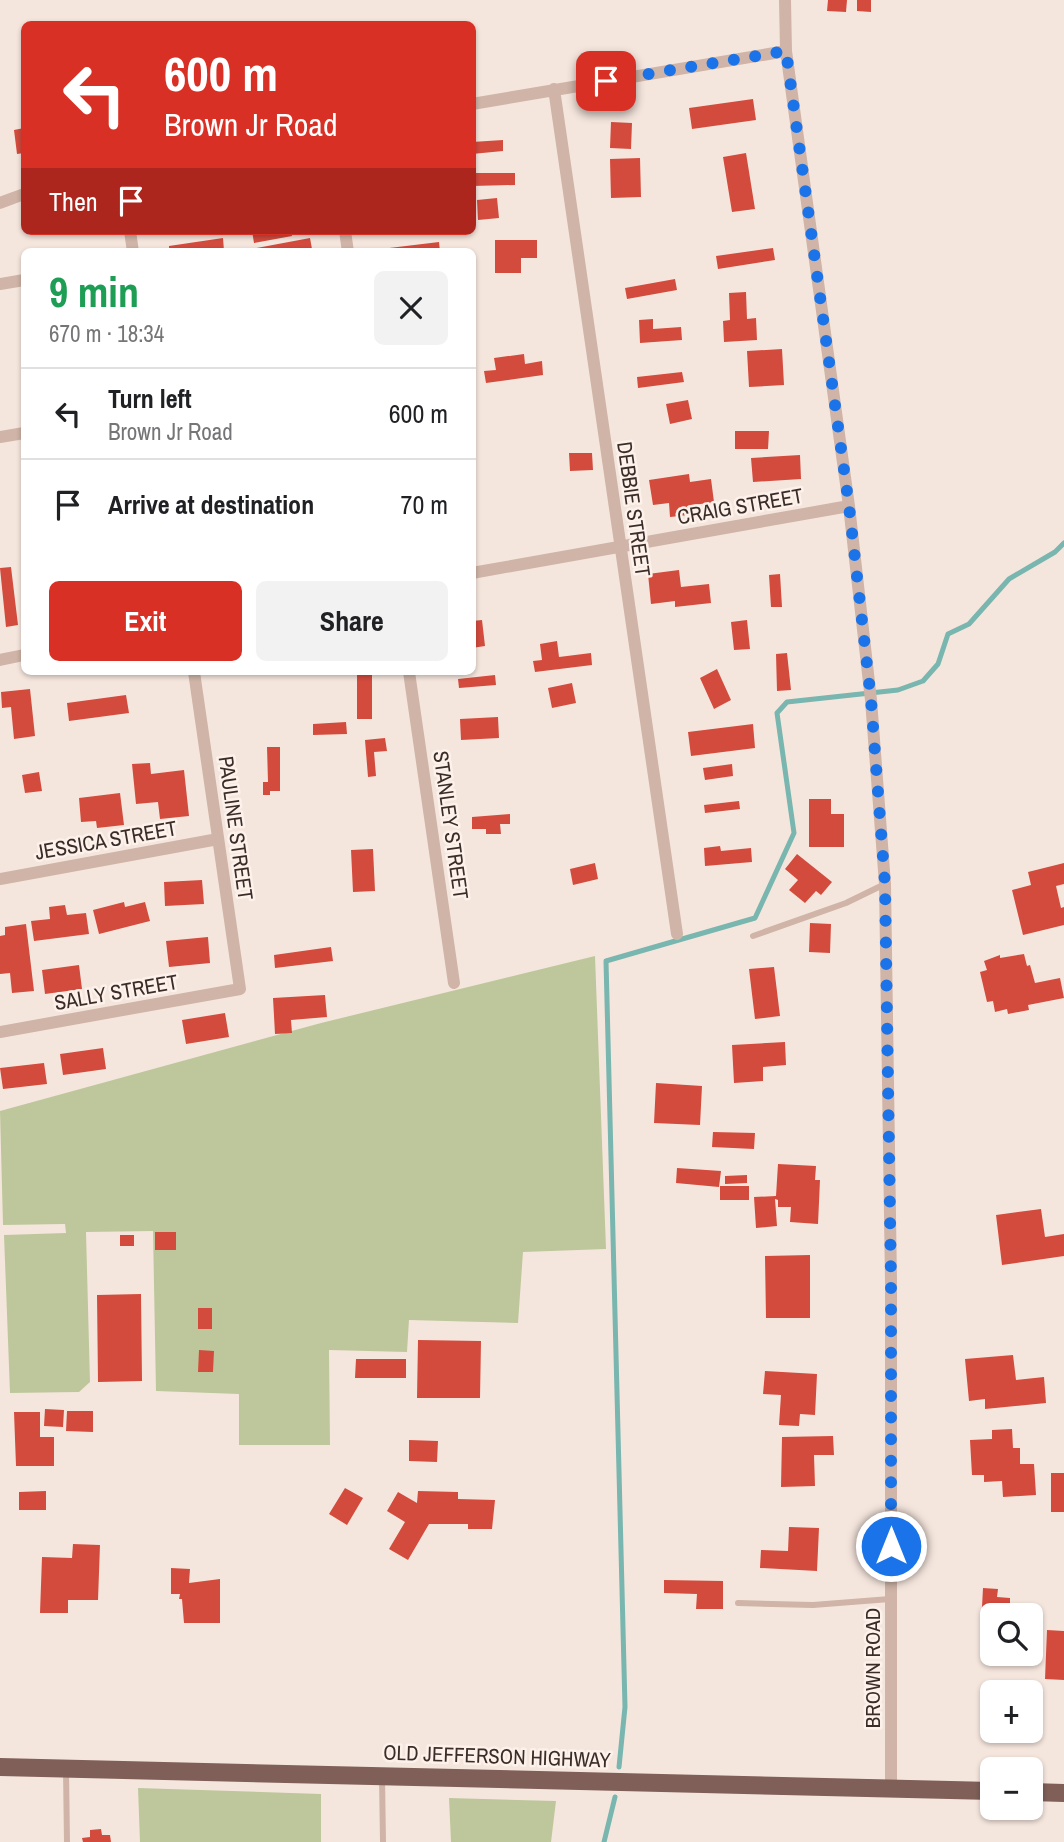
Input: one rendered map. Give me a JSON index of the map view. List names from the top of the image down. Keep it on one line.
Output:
{"streets":{"main road":["OLD JEFFERSON HIGHWAY"],"street":["CRAIG STREET","DEBBIE STREET","STANLEY STREET","PAULINE STREET","JESSICA STREET","SALLY STREET","BROWN ROAD"]},"crossings":[["CRAIG STREET","DEBBIE STREET"],["CRAIG STREET","BROWN ROAD"],["PAULINE STREET","JESSICA STREET"],["PAULINE STREET","SALLY STREET"],["BROWN ROAD","OLD JEFFERSON HIGHWAY"]],"page":{"turn":["600 m","Brown Jr Road"],"then":"Then","heading":["9 min","670 m · 18:34"],"list":[{"name":"Turn left","note":"Brown Jr Road","value":"600 m"},{"name":"Arrive at destination","value":"70 m"}],"buttons":["Exit","Share"],"map_buttons":["+","−"]}}
